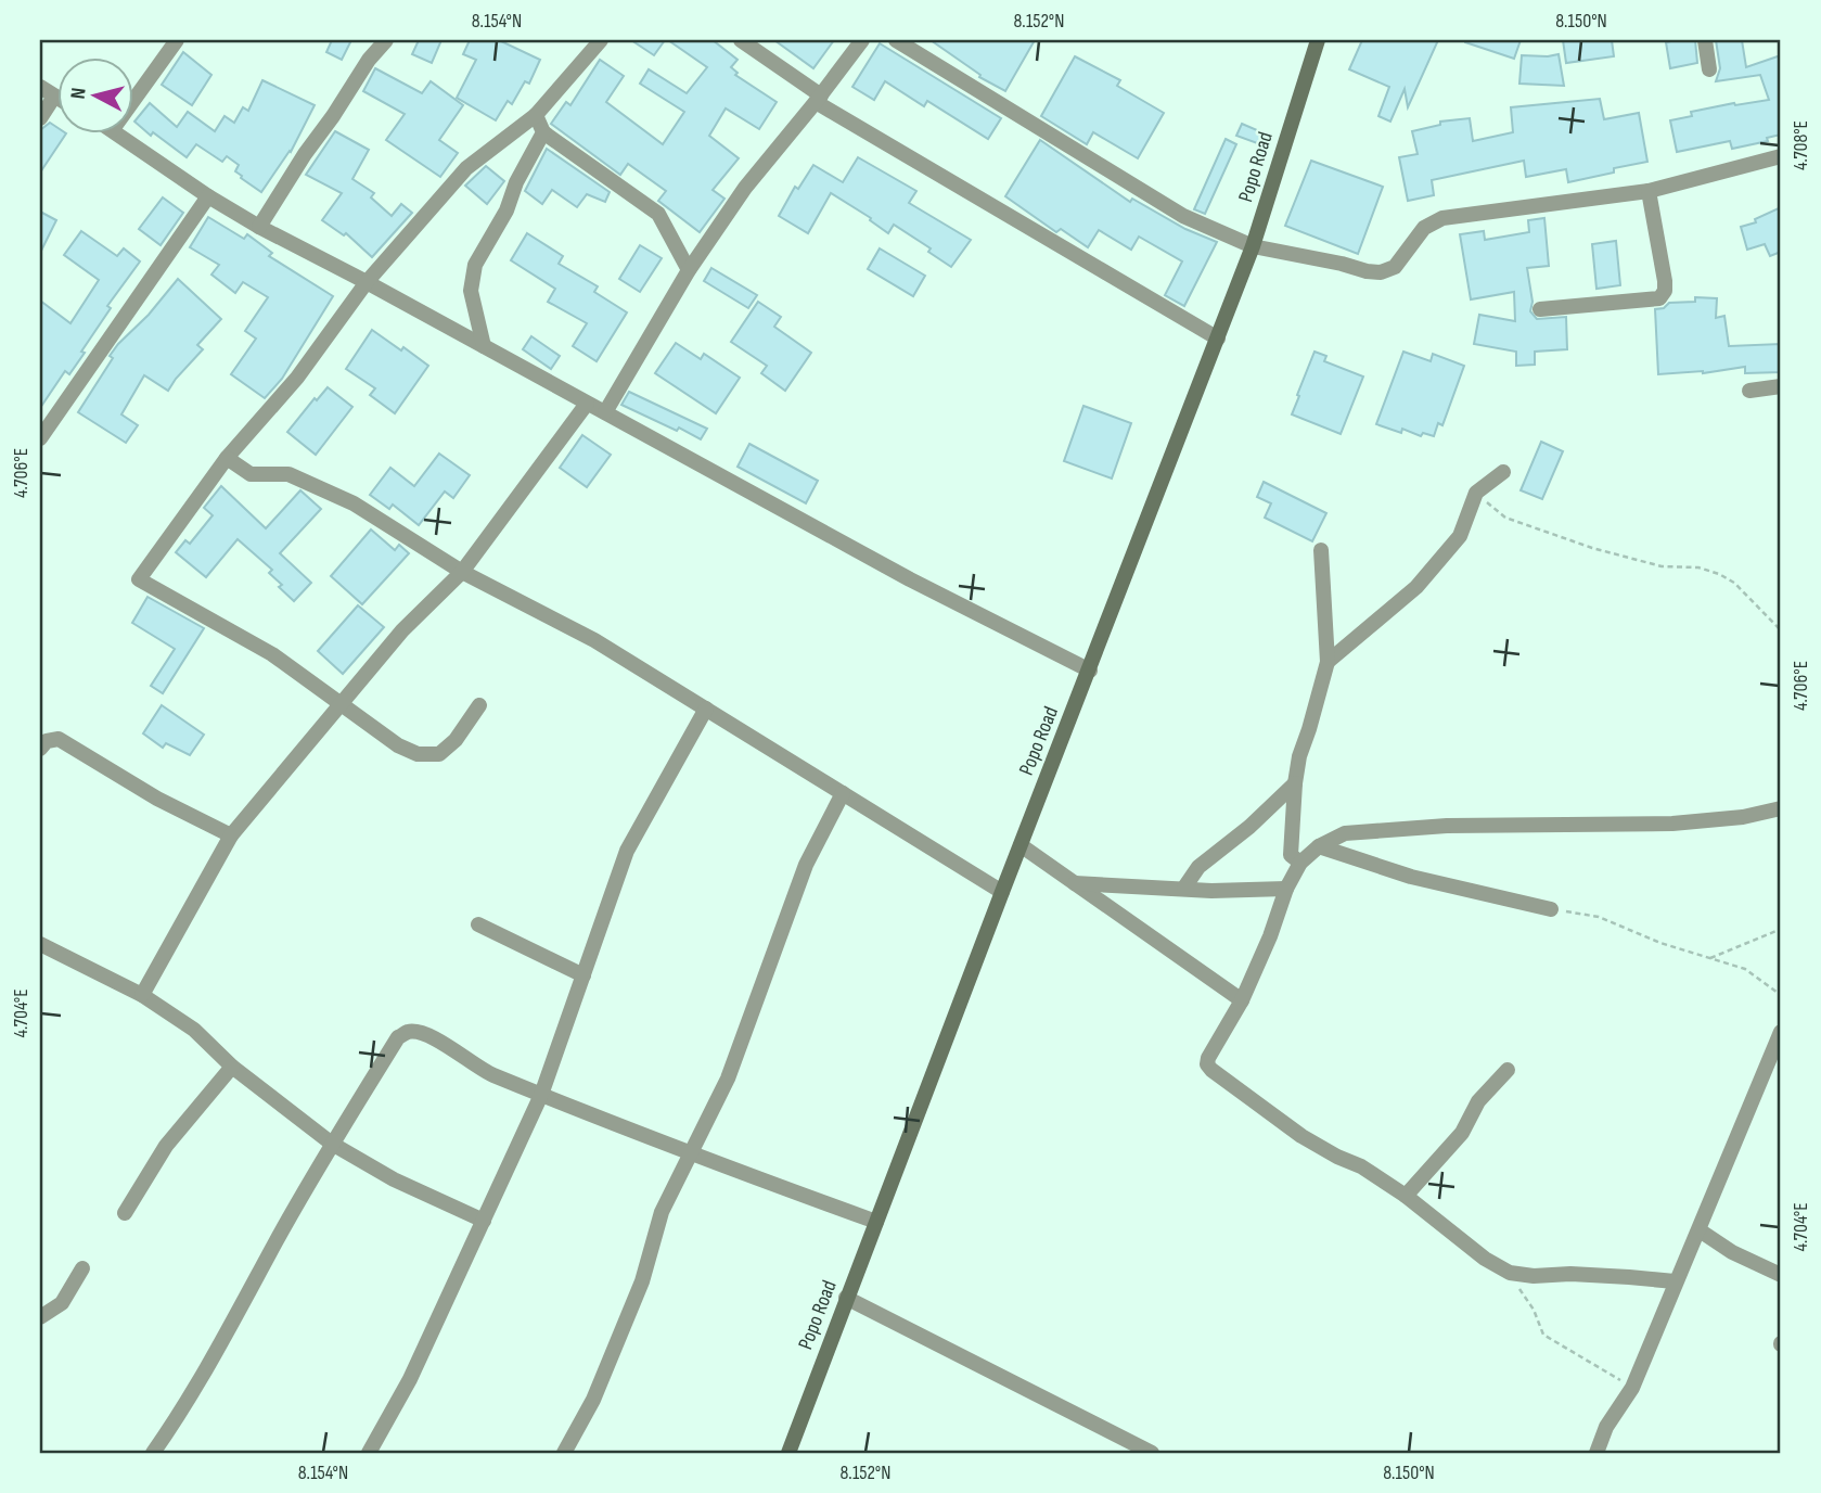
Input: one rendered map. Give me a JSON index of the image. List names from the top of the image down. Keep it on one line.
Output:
{"streets":{"main road":["Popo Road"]},"north":"left","coordinates":["8.154°N","8.152°N","8.150°N","4.708°E","4.706°E","4.704°E"]}
